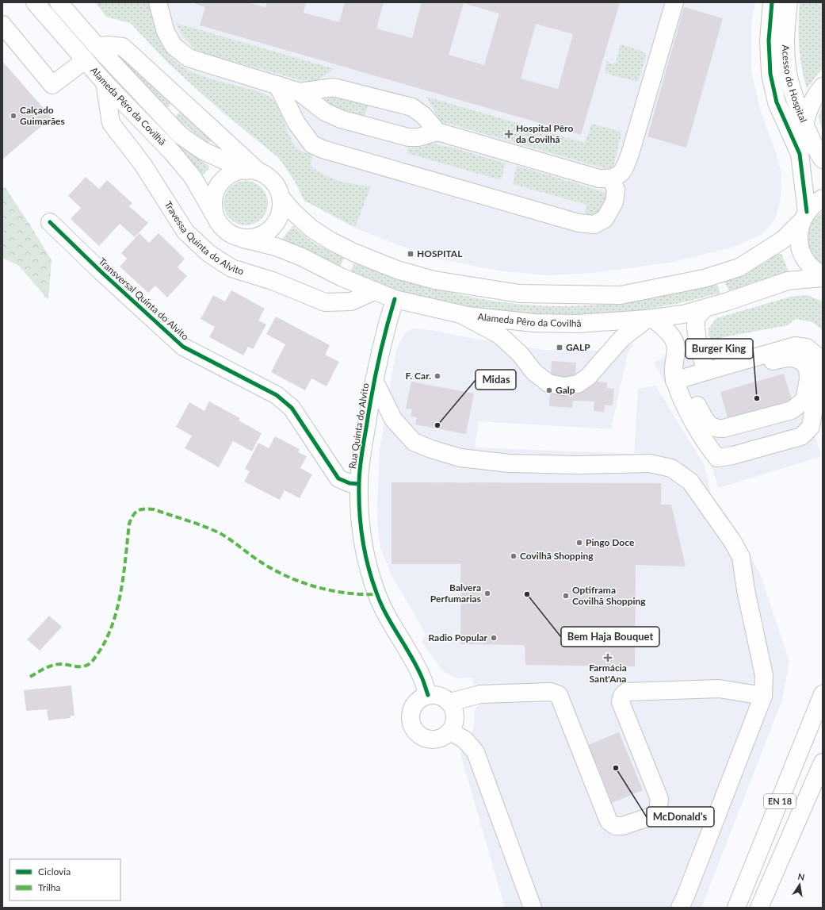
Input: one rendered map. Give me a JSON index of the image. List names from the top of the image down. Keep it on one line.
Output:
{"streets":{"main road":["Acesso do Hospital","Alameda Pêro da Covilhã","Travessa Quinta do Alvito","Transversal Quinta do Alvito","Rua Quinta do Alvito","EN 18"]},"crossings":[["Acesso do Hospital","Alameda Pêro da Covilhã"],["Alameda Pêro da Covilhã","Travessa Quinta do Alvito"],["Alameda Pêro da Covilhã","Rua Quinta do Alvito"],["Transversal Quinta do Alvito","Rua Quinta do Alvito"]],"places":{"other":["Calçado Guimarães","F. Car.","Galp","Burger King","Midas","Pingo Doce","Covilhã Shopping","Balvera Perfumarias","Bem Haja Bouquet","Optiframa Covilhã Shopping","Radio Popular","McDonald's"],"health":["Hospital Pêro da Covilhã","Farmácia Sant'Ana"],"transit":["HOSPITAL","GALP"]},"legend":["Ciclovia","Trilha"],"north":"top"}
